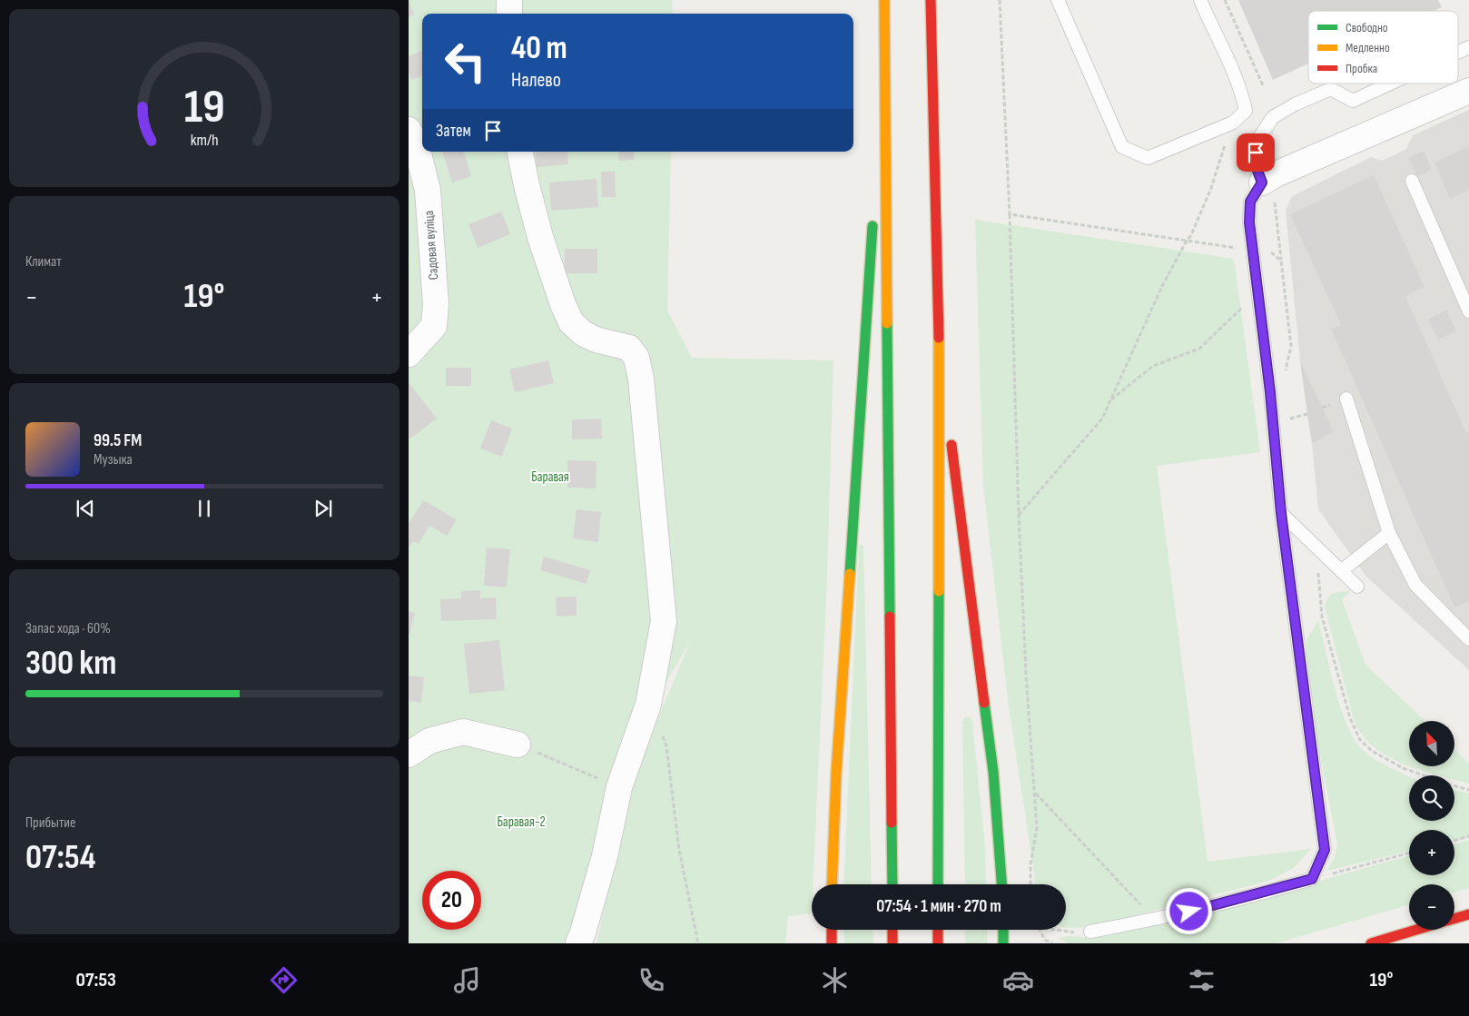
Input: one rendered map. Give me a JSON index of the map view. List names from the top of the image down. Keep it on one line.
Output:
{"streets":{"street":["Садовая вуліца"]},"parks":["Баравая","Баравая-2"],"legend":["Свободно","Медленно","Пробка"],"north":"top left","page":{"turn":["40 m","Налево"],"then":"Затем","tile":["Климат",["Запас хода · 60%","300 km"],["Прибытие","07:54"]],"heat":["−","19°","+"],"song":["99.5 FM","Музыка"],"map_buttons":["+","−"],"limit":"20","trip":"07:54 · 1 мин · 270 m","tabs":["07:53","19°"],"gauge":["19","km/h"]}}
